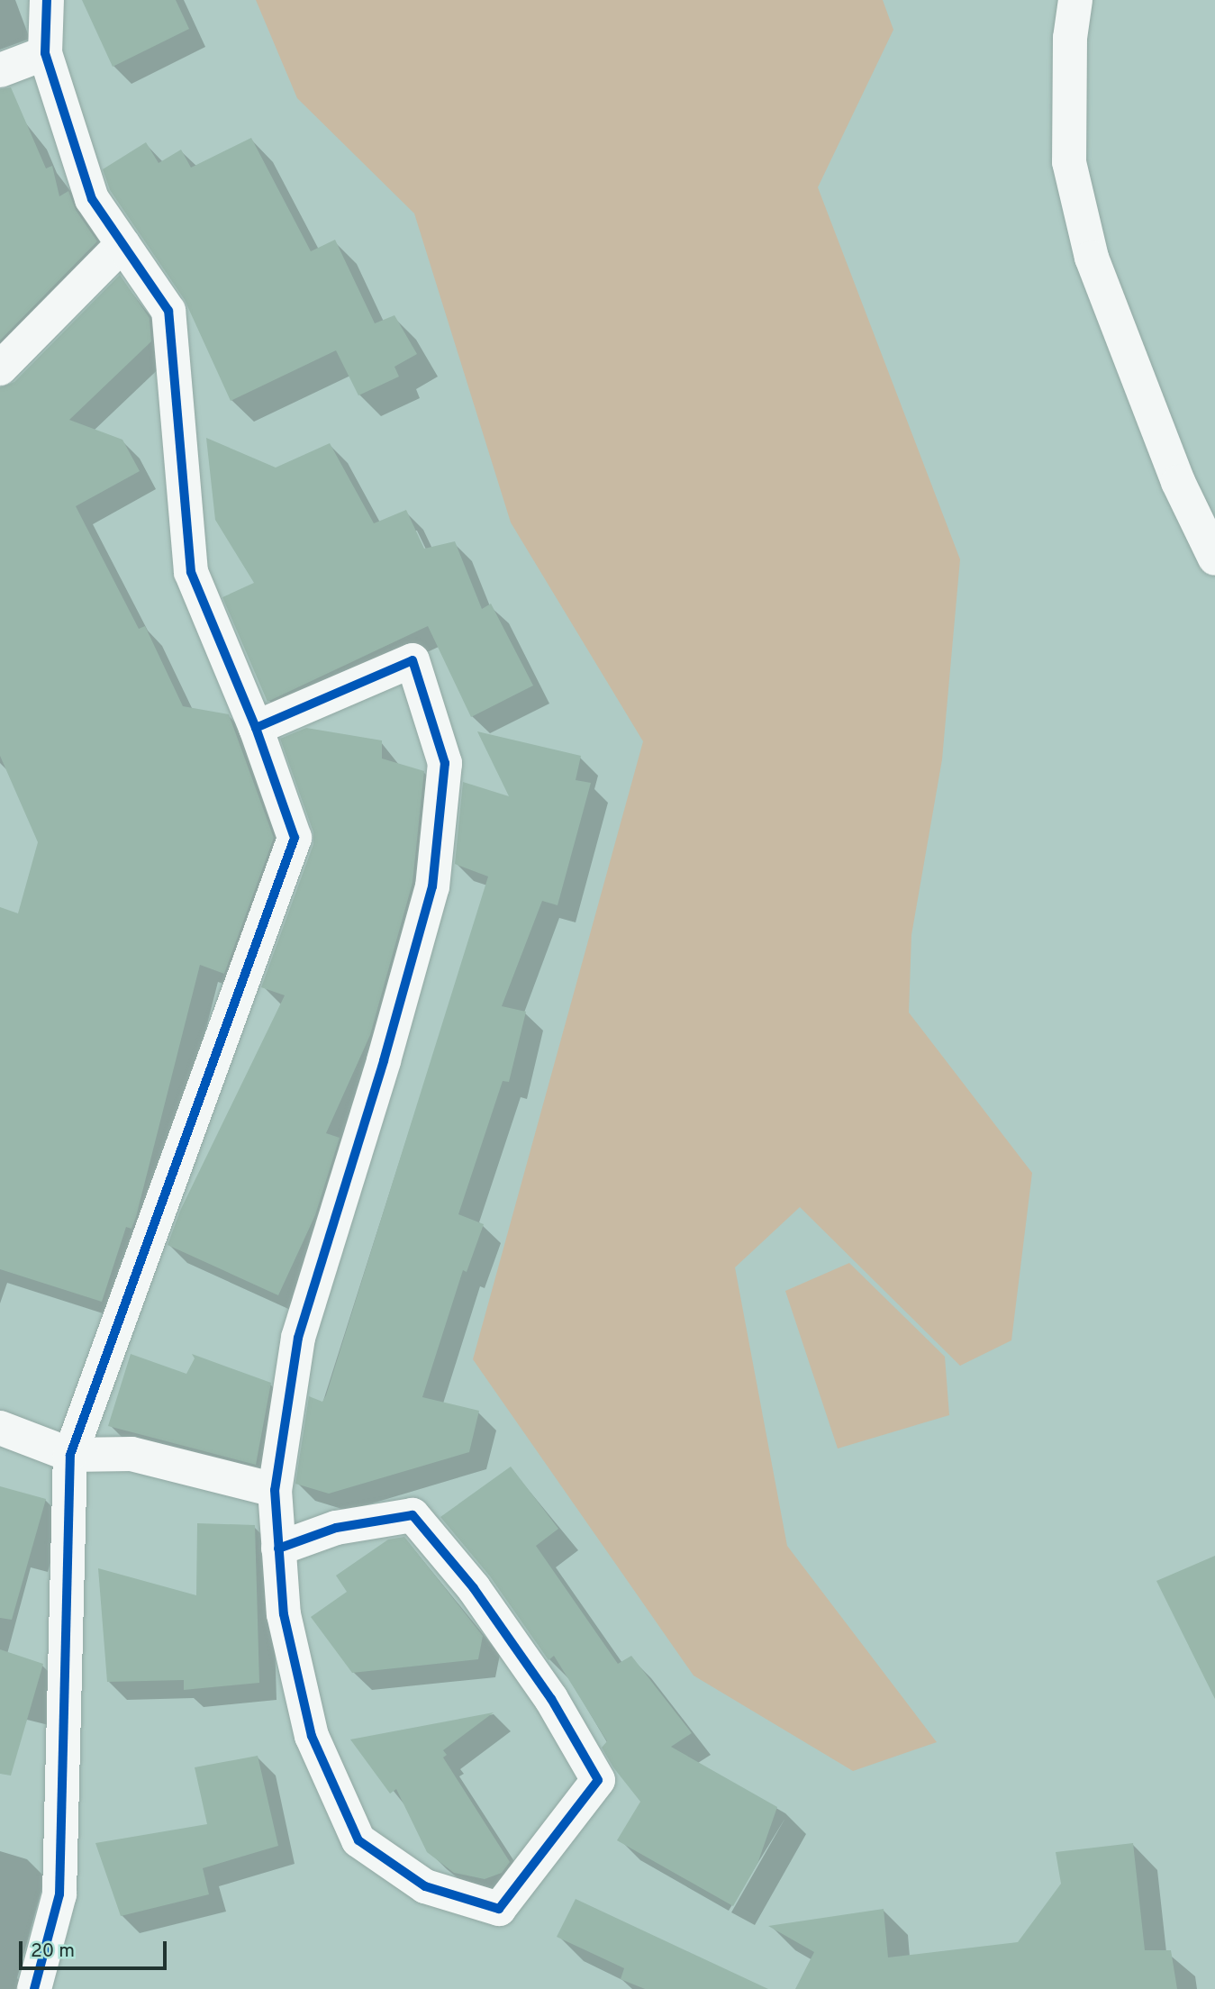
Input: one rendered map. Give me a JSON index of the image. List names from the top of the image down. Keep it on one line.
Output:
{"scale_bar":"20 m"}
